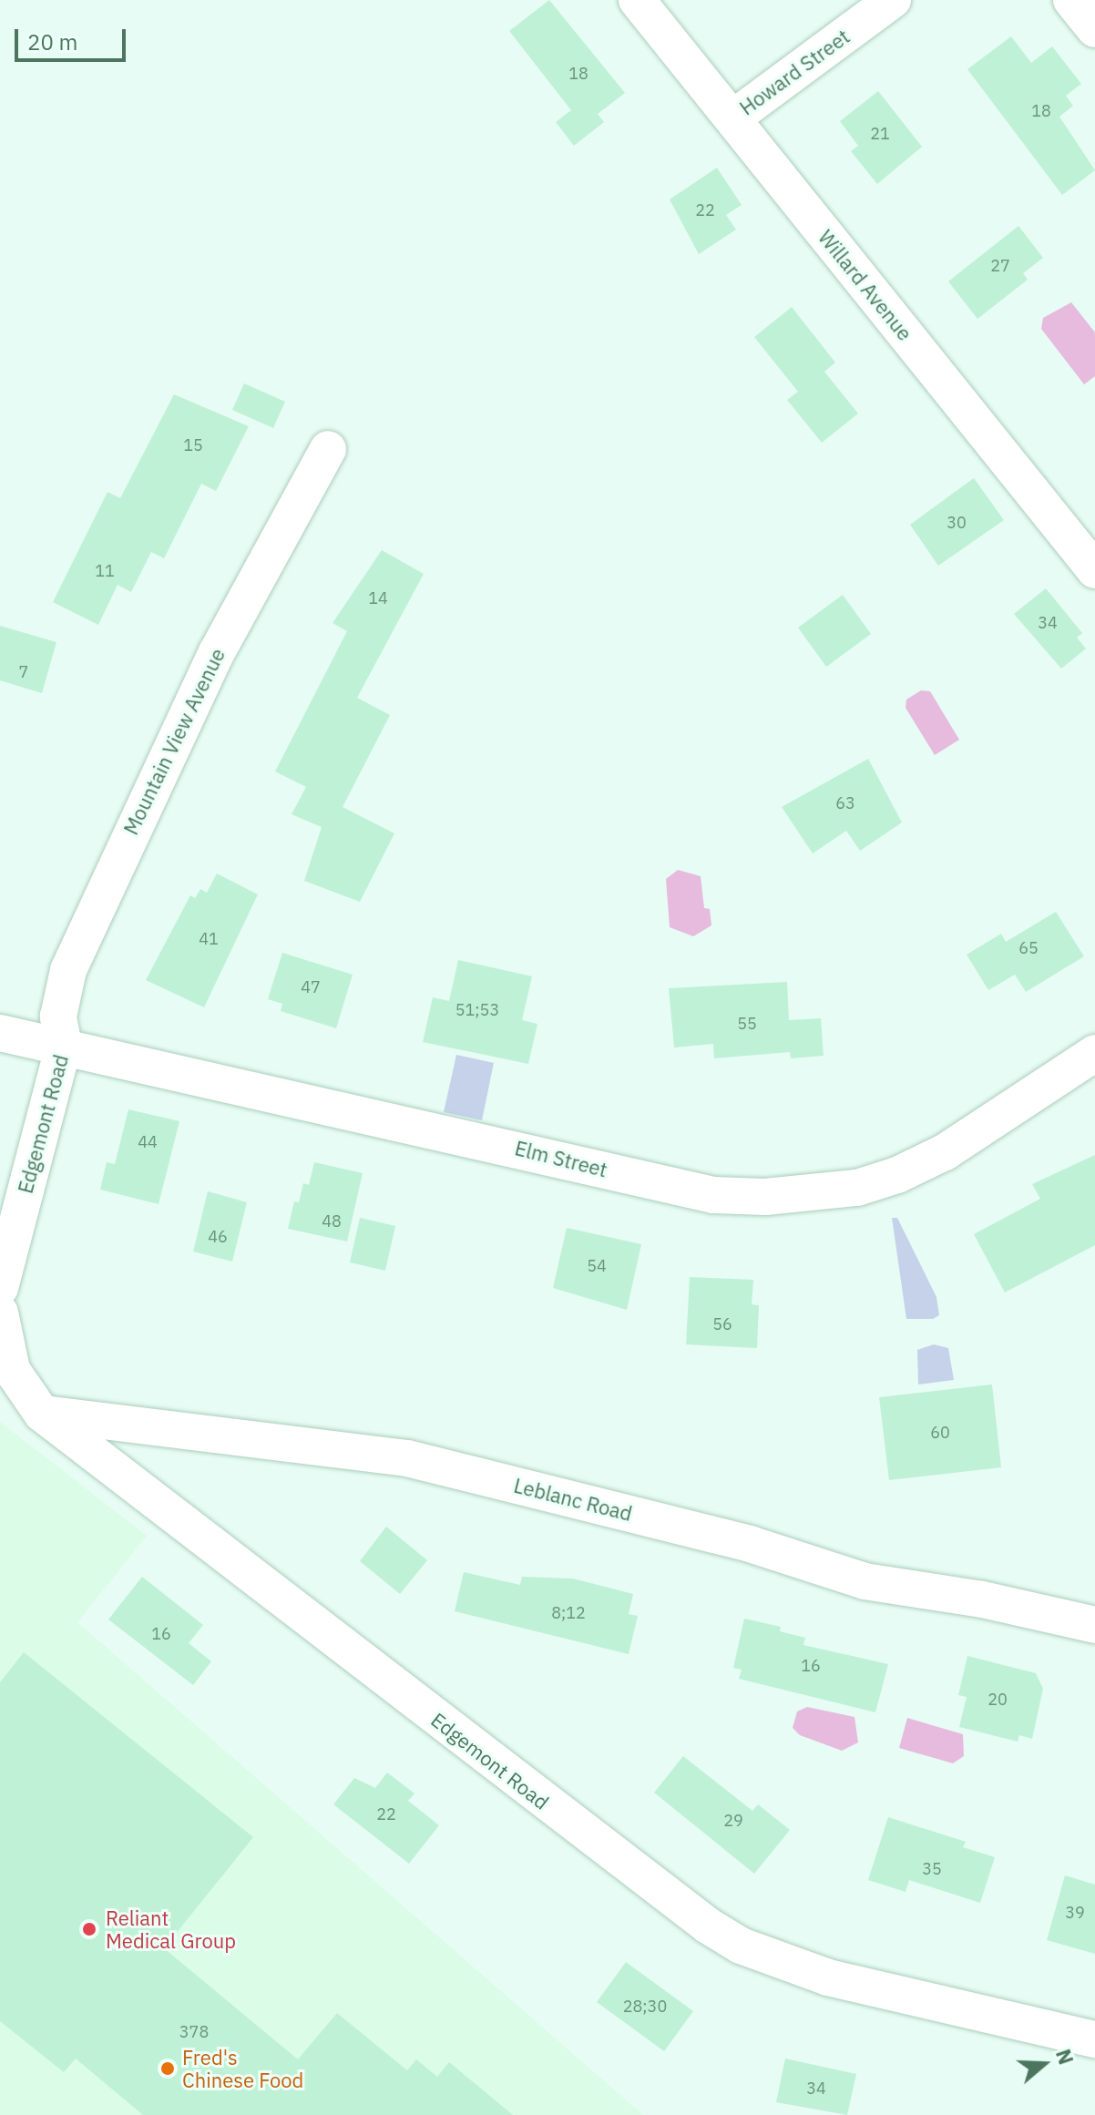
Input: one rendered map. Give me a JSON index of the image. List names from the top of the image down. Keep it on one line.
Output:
{"streets":{"street":["Howard Street","Willard Avenue","Mountain View Avenue","Edgemont Road","Elm Street","Leblanc Road"]},"crossings":[["Howard Street","Willard Avenue"],["Mountain View Avenue","Edgemont Road"],["Mountain View Avenue","Elm Street"],["Edgemont Road","Elm Street"],["Edgemont Road","Leblanc Road"]],"places":["Reliant Medical Group","Fred's Chinese Food"],"house_numbers":["18","18","21","22","27","15","30","11","14","34","7","63","41","65","47","51;53","55","44","48","46","54","56","60","8;12","16","16","20","22","29","35","39","28;30","378","34"],"scale_bar":"20 m","north":"right"}
